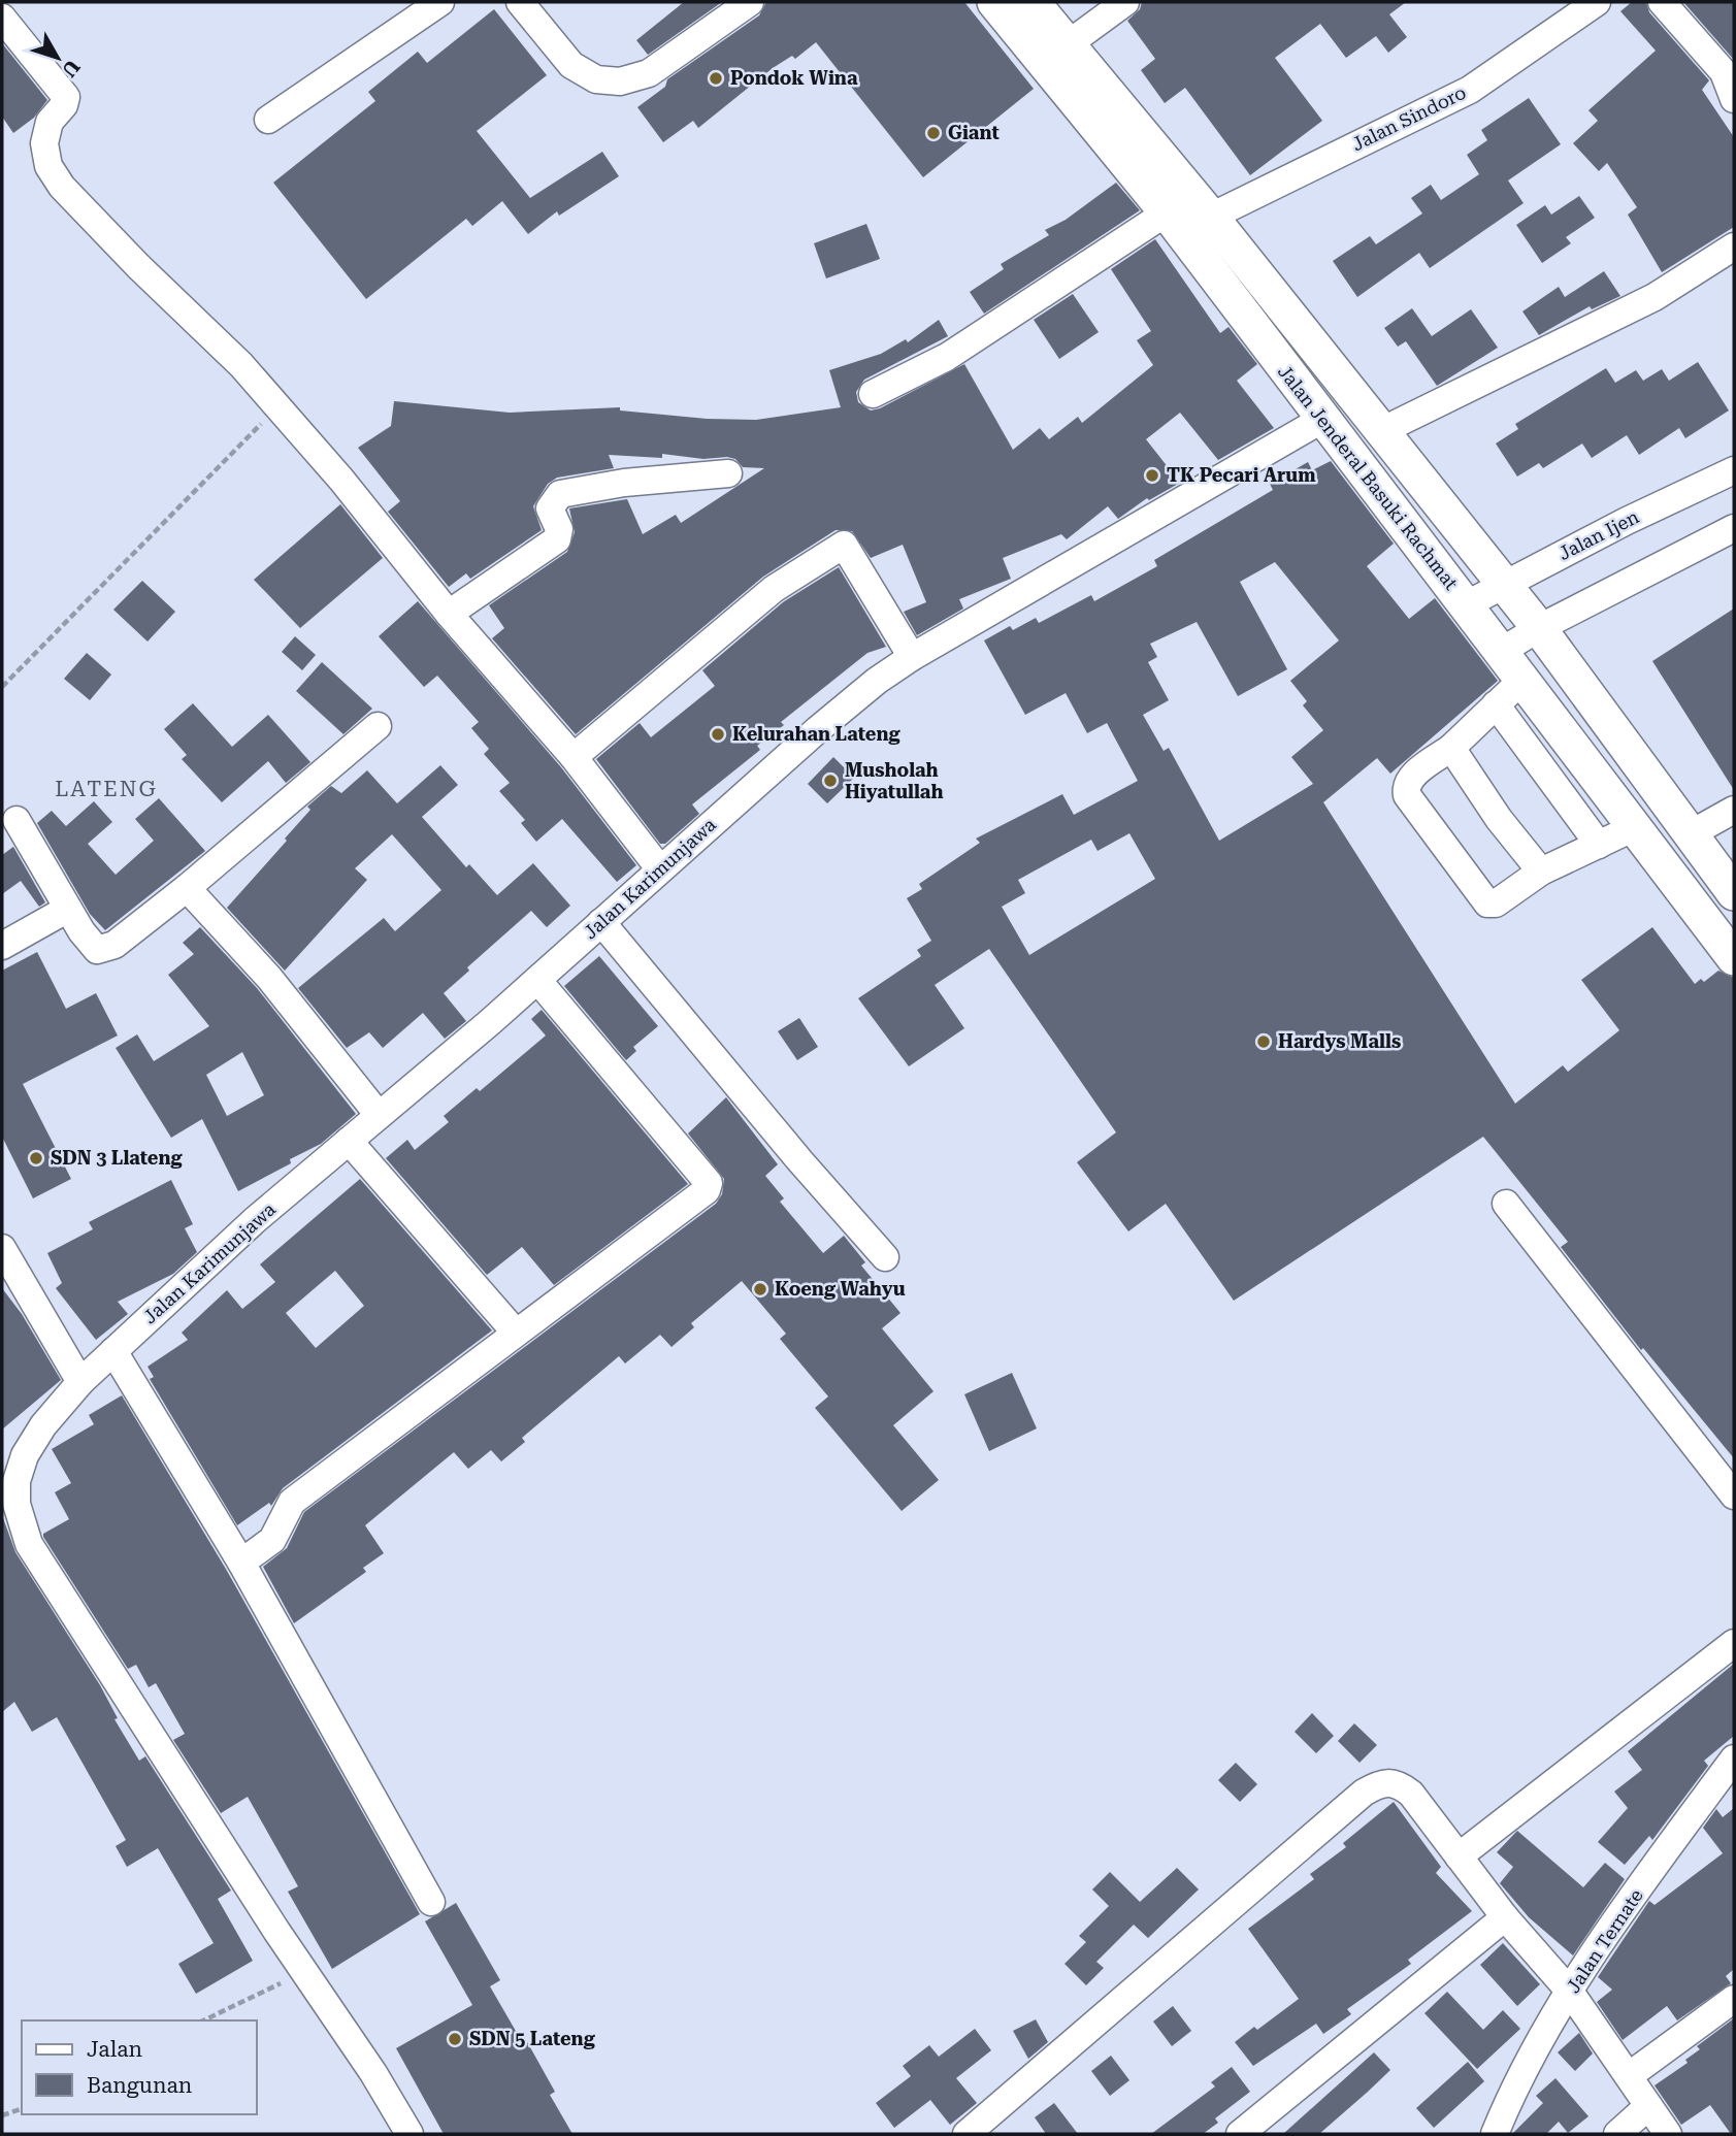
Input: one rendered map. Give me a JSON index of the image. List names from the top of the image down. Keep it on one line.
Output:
{"streets":{"main road":["Jalan Jenderal Basuki Rachmat"],"street":["Jalan Sindoro","Jalan Ijen","Jalan Karimunjawa","Jalan Ternate"]},"crossings":[["Jalan Jenderal Basuki Rachmat","Jalan Ijen"],["Jalan Jenderal Basuki Rachmat","Jalan Karimunjawa"]],"districts":["LATENG"],"places":["Pondok Wina","Giant","TK Pecari Arum","Kelurahan Lateng","Musholah Hiyatullah","Hardys Malls","SDN 3 Llateng","Koeng Wahyu","SDN 5 Lateng"],"legend":["Jalan","Bangunan"],"north":"bottom right"}
